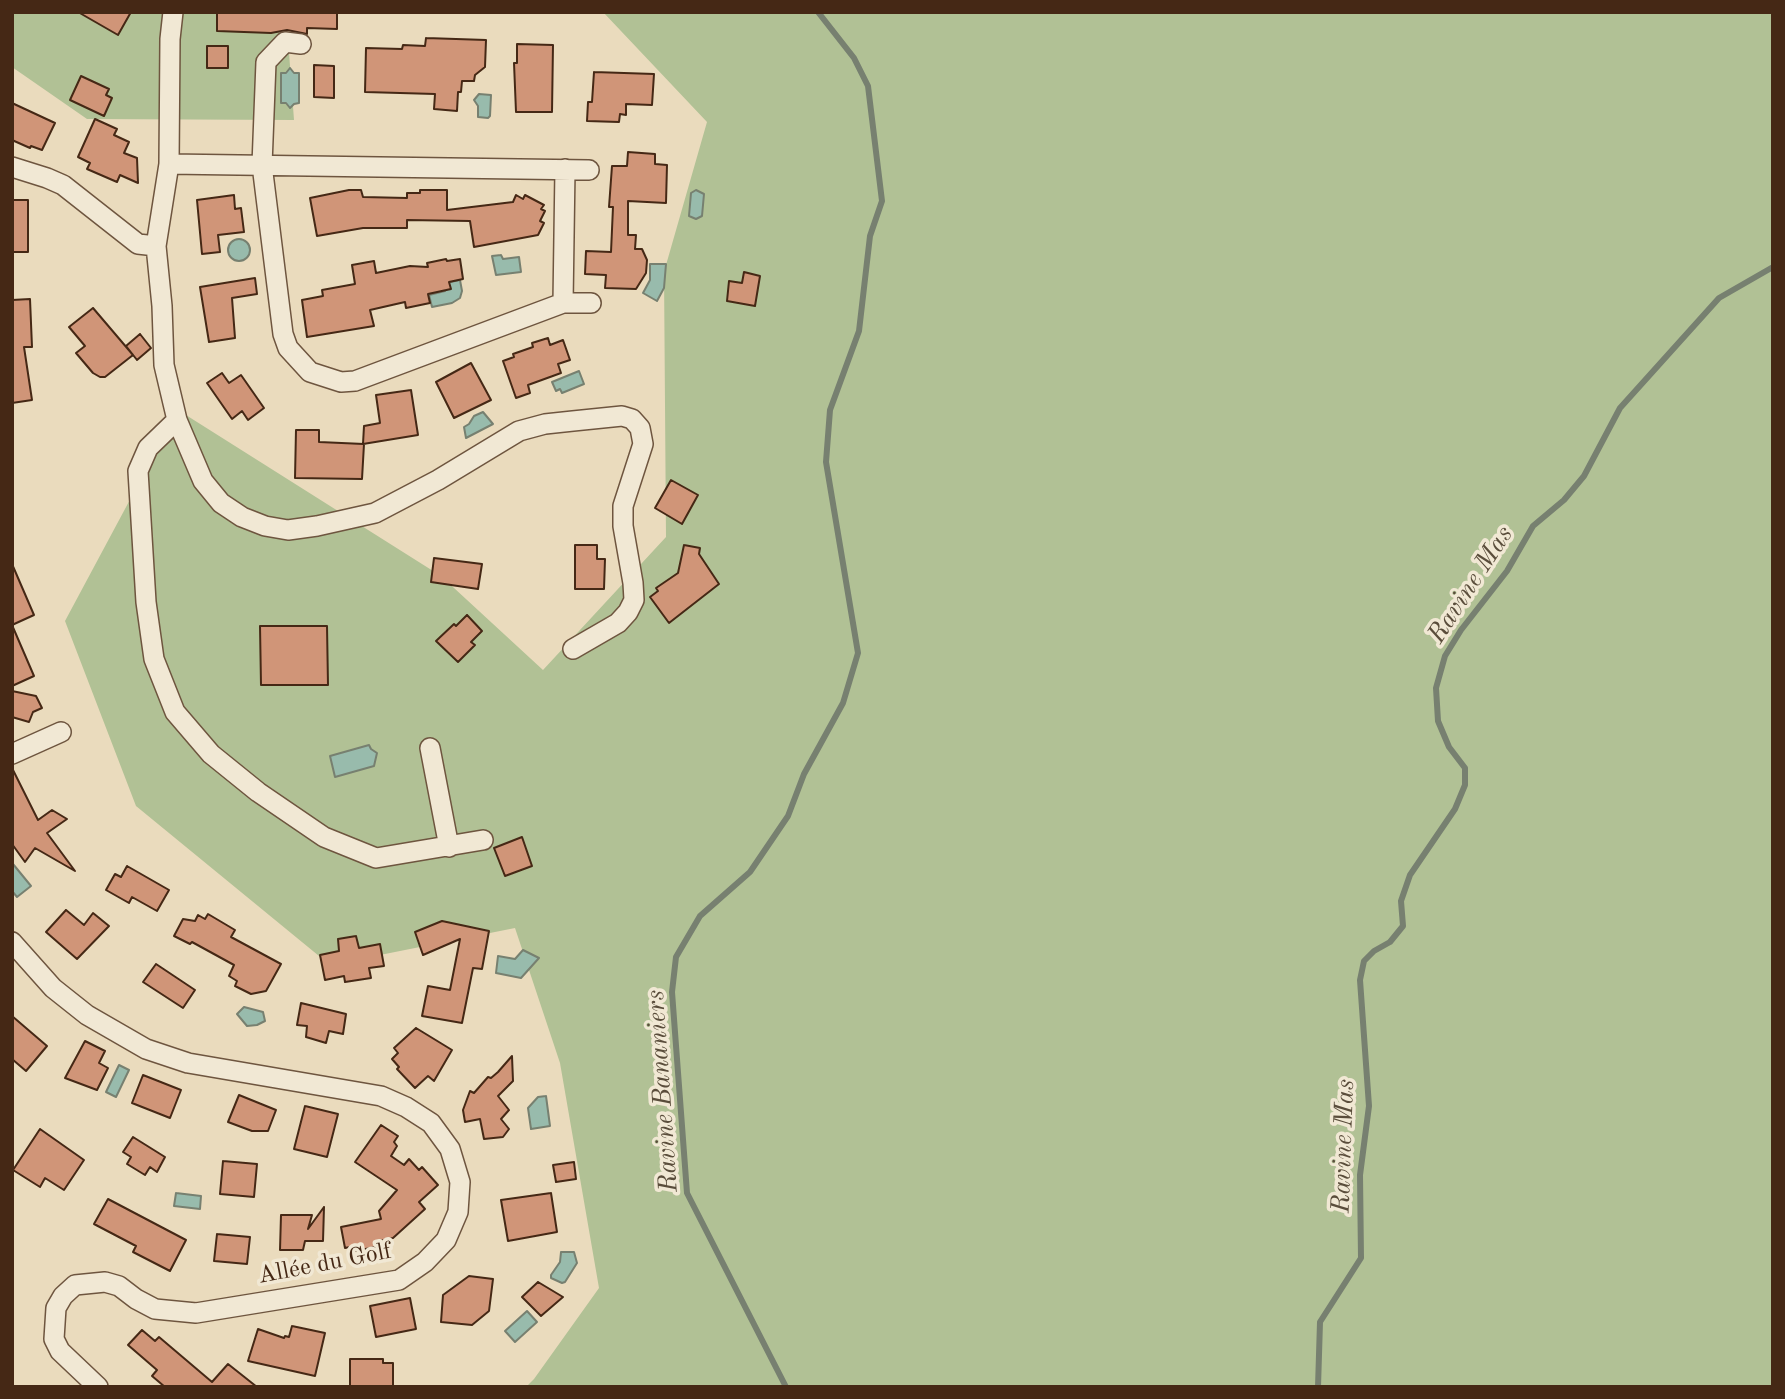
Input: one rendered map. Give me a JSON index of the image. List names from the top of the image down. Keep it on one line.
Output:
{"streets":{"street":["Allée du Golf"]},"water":["Ravine Mas","Ravine Bananiers"]}
